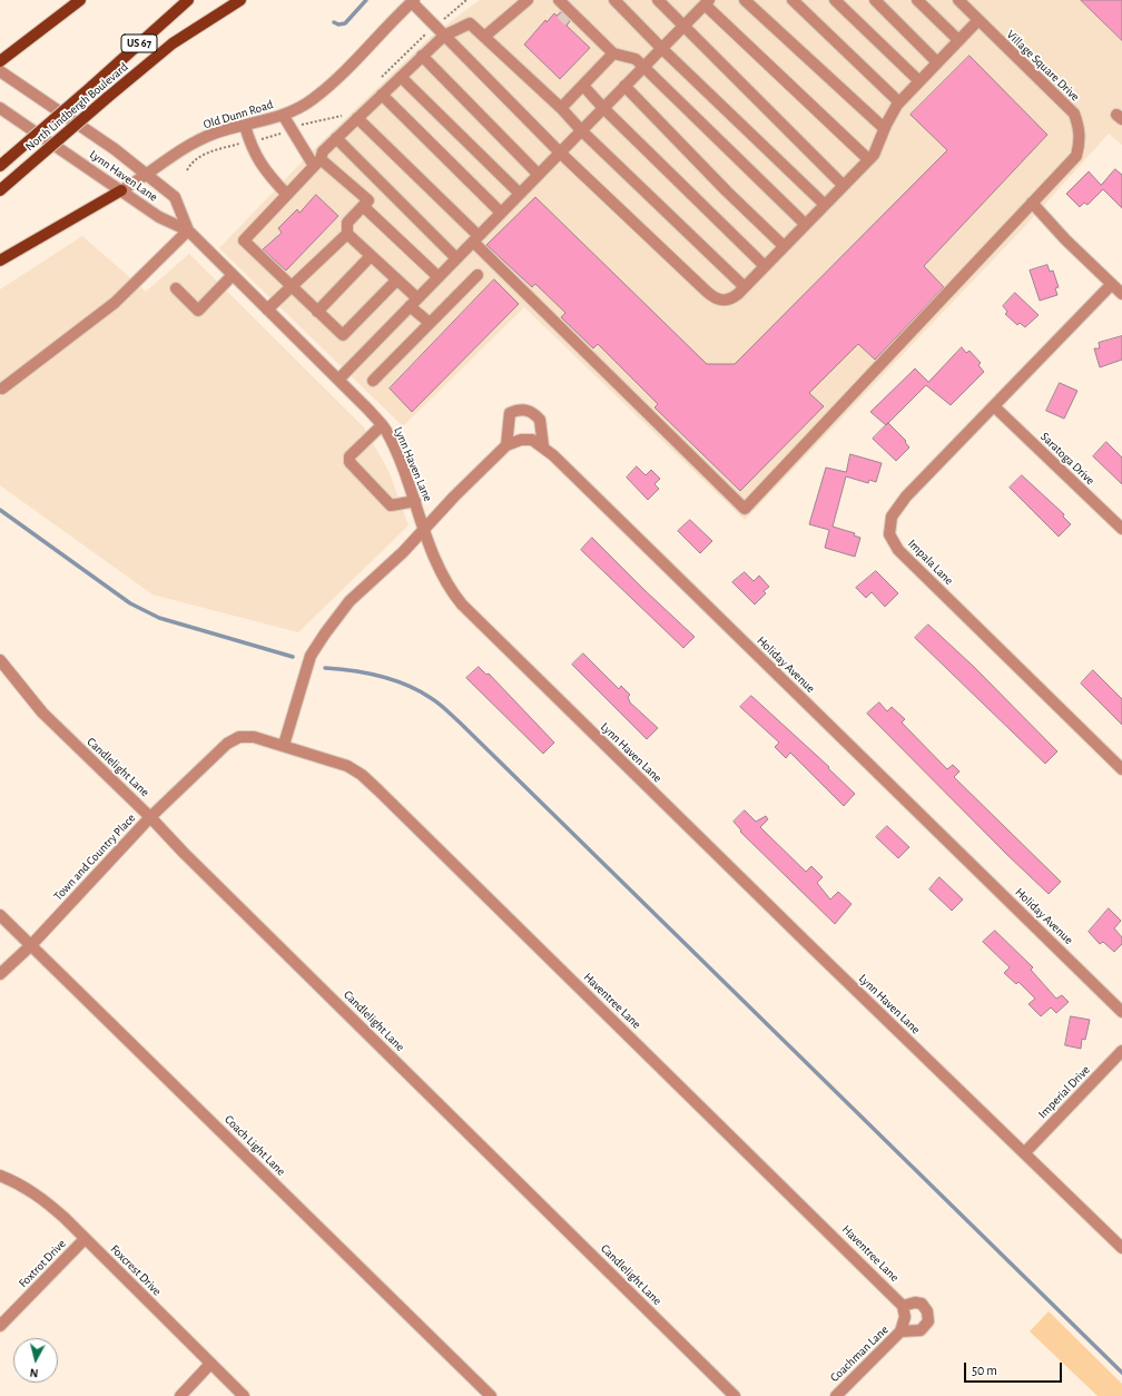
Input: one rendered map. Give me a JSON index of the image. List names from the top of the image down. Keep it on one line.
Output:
{"streets":{"main road":["US 67","North Lindbergh Boulevard"],"street":["Village Square Drive","Old Dunn Road","Lynn Haven Lane","Saratoga Drive","Impala Lane","Holiday Avenue","Candlelight Lane","Town and Country Place","Haventree Lane","Imperial Drive","Coach Light Lane","Foxtrot Drive","Foxcrest Drive","Coachman Lane"]},"crossings":[["Old Dunn Road","Lynn Haven Lane"],["Lynn Haven Lane","Holiday Avenue"],["Lynn Haven Lane","Imperial Drive"],["Saratoga Drive","Impala Lane"],["Candlelight Lane","Town and Country Place"],["Town and Country Place","Haventree Lane"],["Town and Country Place","Coach Light Lane"],["Haventree Lane","Coachman Lane"],["Foxtrot Drive","Foxcrest Drive"]],"scale_bar":"50 m","north":"bottom"}
